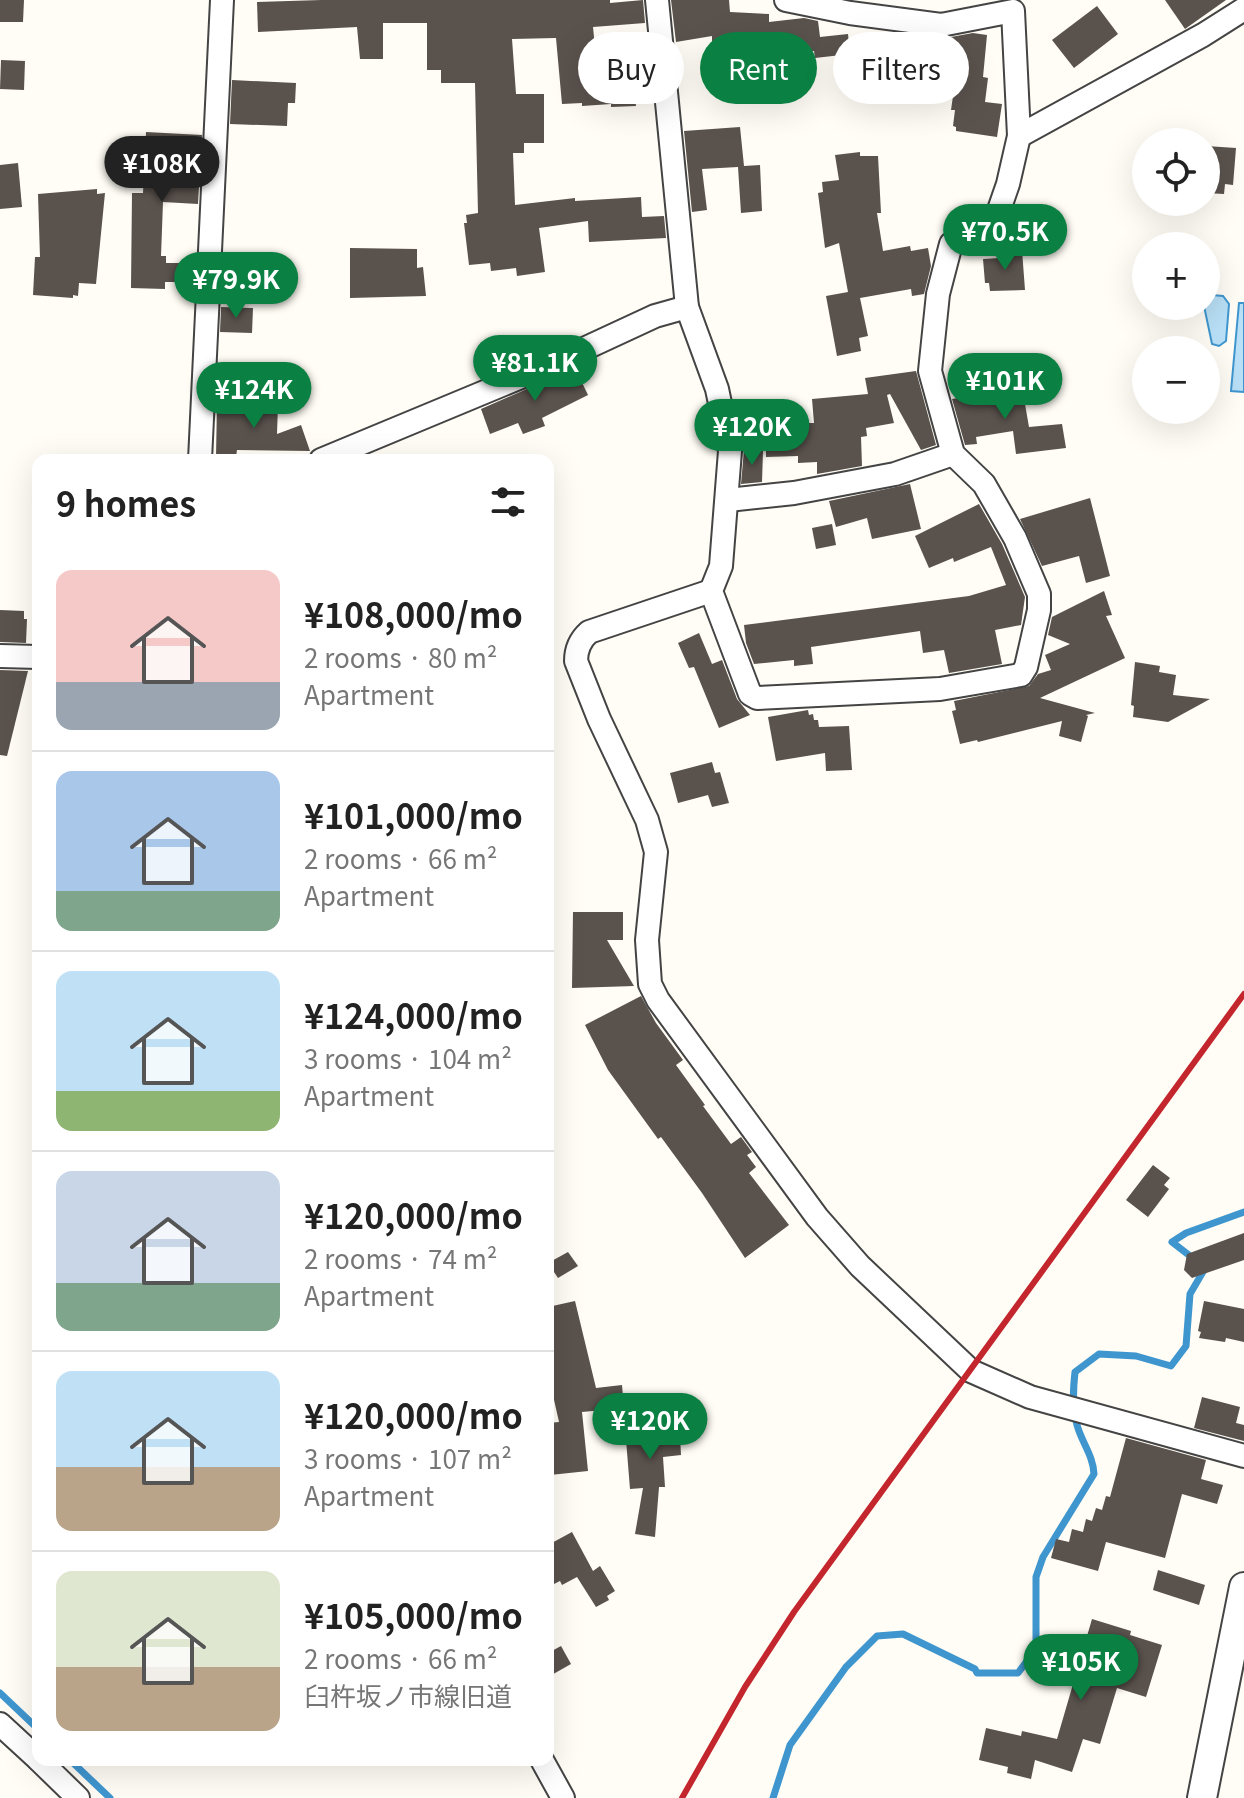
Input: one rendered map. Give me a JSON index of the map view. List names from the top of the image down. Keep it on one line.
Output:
{"page":{"chip":["Buy","Rent","Filters"],"map_buttons":["+","−"],"price":["¥108K","¥70.5K","¥79.9K","¥81.1K","¥101K","¥124K","¥120K","¥120K","¥105K"],"heading":"9 homes","list":[{"name":"¥108,000/mo","note":"2 rooms · 80 m² · Apartment"},{"name":"¥101,000/mo","note":"2 rooms · 66 m² · Apartment"},{"name":"¥124,000/mo","note":"3 rooms · 104 m² · Apartment"},{"name":"¥120,000/mo","note":"2 rooms · 74 m² · Apartment"},{"name":"¥120,000/mo","note":"3 rooms · 107 m² · Apartment"},{"name":"¥105,000/mo","note":"2 rooms · 66 m² · 臼杵坂ノ市線旧道"}]}}
